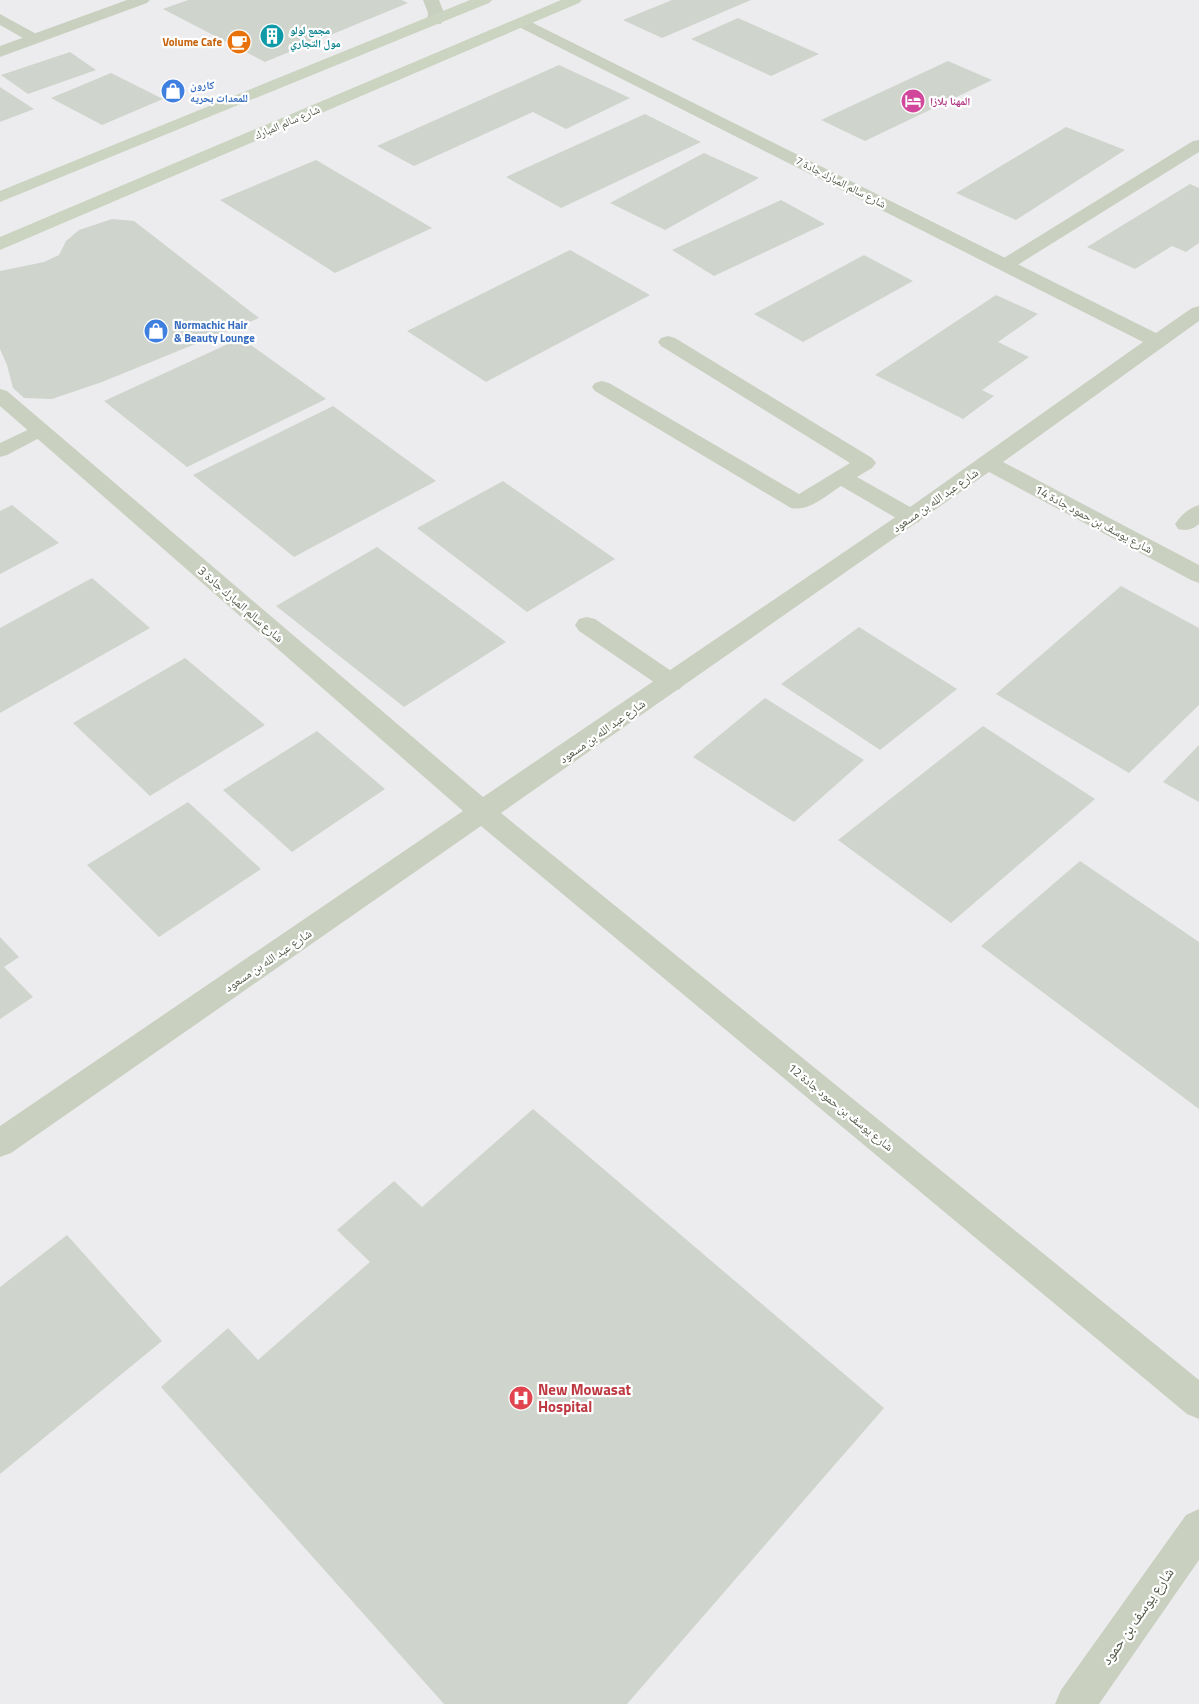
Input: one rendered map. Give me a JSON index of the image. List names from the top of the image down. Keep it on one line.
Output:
{"streets":{"main road":["شارع سالم المبارك"],"street":["شارع سالم المبارك جادة 7","شارع عبد الله بن مسعود","شارع يوسف بن حمود جادة 14","شارع سالم المبارك جادة 3","شارع يوسف بن حمود جادة 12","شارع يوسف بن حمود"]},"crossings":[["شارع سالم المبارك","شارع سالم المبارك جادة 7"],["شارع سالم المبارك جادة 7","شارع عبد الله بن مسعود"],["شارع عبد الله بن مسعود","شارع يوسف بن حمود جادة 14"],["شارع عبد الله بن مسعود","شارع سالم المبارك جادة 3"],["شارع عبد الله بن مسعود","شارع يوسف بن حمود جادة 12"],["شارع سالم المبارك جادة 3","شارع يوسف بن حمود جادة 12"]],"places":{"building":["مجمع لولو مول التجاري"],"cafe":["Volume Cafe"],"shop":["کارون للمعدات بحریه","Normachic Hair & Beauty Lounge"],"hotel":["المهنا بلازا"],"hospital":["New Mowasat Hospital"]}}
